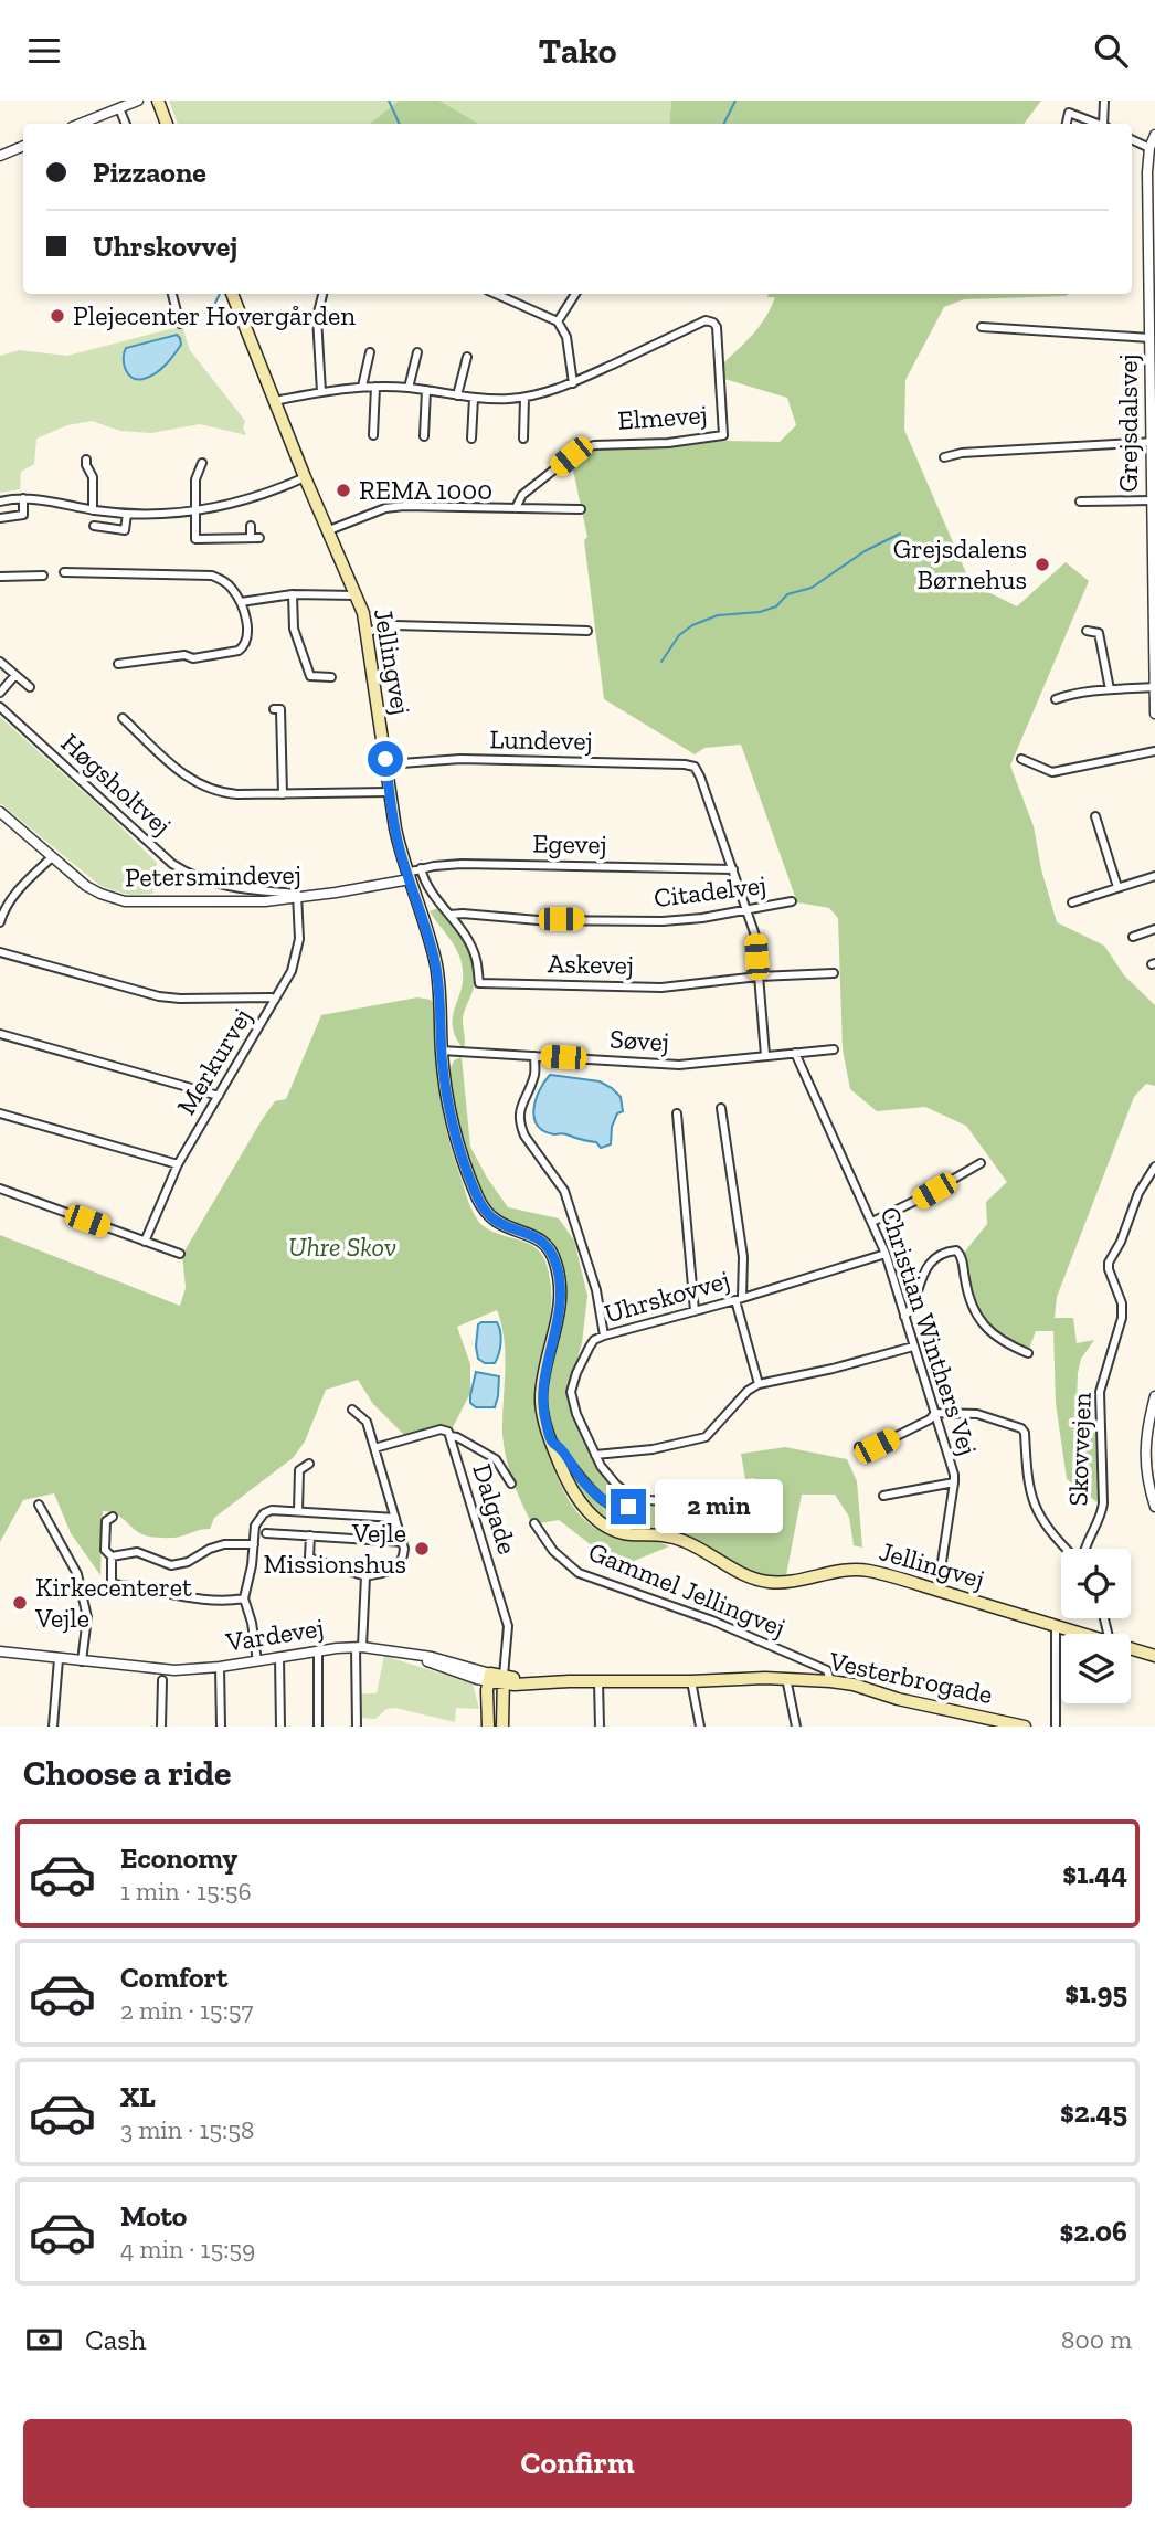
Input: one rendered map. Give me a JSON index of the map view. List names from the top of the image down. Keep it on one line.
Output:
{"streets":{"main road":["Jellingvej","Vardevej","Vesterbrogade"],"street":["Elmevej","Grejsdalsvej","Lundevej","Høgsholtvej","Egevej","Petersmindevej","Citadelvej","Askevej","Søvej","Merkurvej","Uhrskovvej","Christian Winthers Vej","Skovvejen","Dalgade","Gammel Jellingvej"]},"crossings":[["Jellingvej","Lundevej"],["Jellingvej","Egevej"],["Jellingvej","Petersmindevej"],["Jellingvej","Søvej"],["Jellingvej","Christian Winthers Vej"],["Lundevej","Egevej"],["Høgsholtvej","Petersmindevej"],["Høgsholtvej","Merkurvej"],["Egevej","Petersmindevej"],["Egevej","Askevej"],["Petersmindevej","Merkurvej"],["Citadelvej","Askevej"],["Søvej","Christian Winthers Vej"],["Uhrskovvej","Christian Winthers Vej"],["Dalgade","Vardevej"],["Gammel Jellingvej","Vesterbrogade"],["Vardevej","Vesterbrogade"]],"parks":["Uhre Skov"],"places":["Plejecenter Hovergården","REMA 1000","Grejsdalens Børnehus","Vejle Missionshus","Kirkecenteret Vejle"],"page":{"header":"Tako","banner":["Pizzaone","Uhrskovvej"],"bubble":"2 min","heading":"Choose a ride","list":[{"name":"Economy","note":"1 min · 15:56","value":"$1.44"},{"name":"Comfort","note":"2 min · 15:57","value":"$1.95"},{"name":"XL","note":"3 min · 15:58","value":"$2.45"},{"name":"Moto","note":"4 min · 15:59","value":"$2.06"}],"pay":["Cash","800 m"],"buttons":"Confirm"}}
